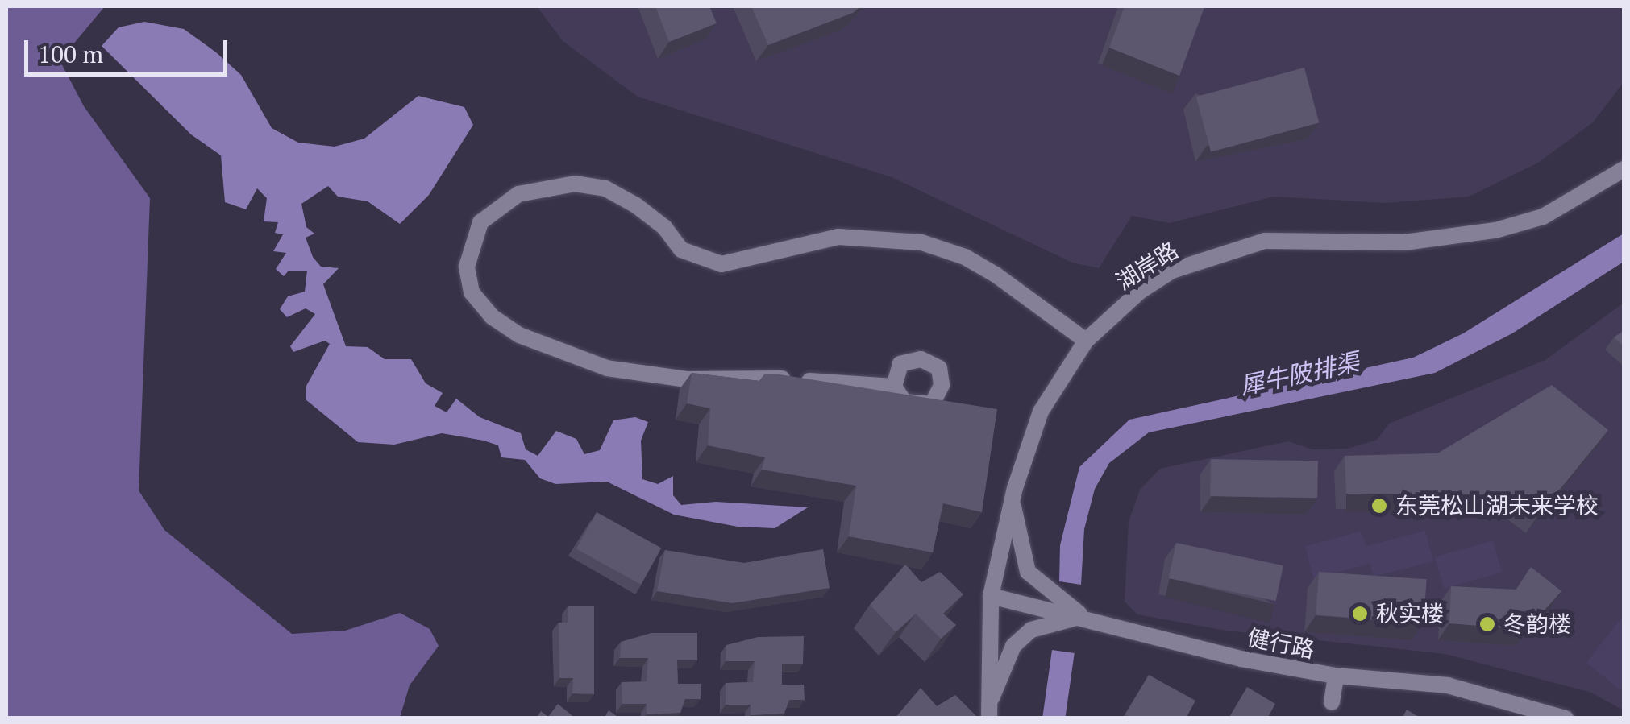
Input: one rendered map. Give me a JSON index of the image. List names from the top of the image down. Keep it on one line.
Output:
{"streets":{"street":["湖岸路","健行路"]},"crossings":[["湖岸路","健行路"]],"water":["犀牛陂排渠"],"places":["东莞松山湖未来学校","秋实楼","冬韵楼"],"scale_bar":"100 m"}
